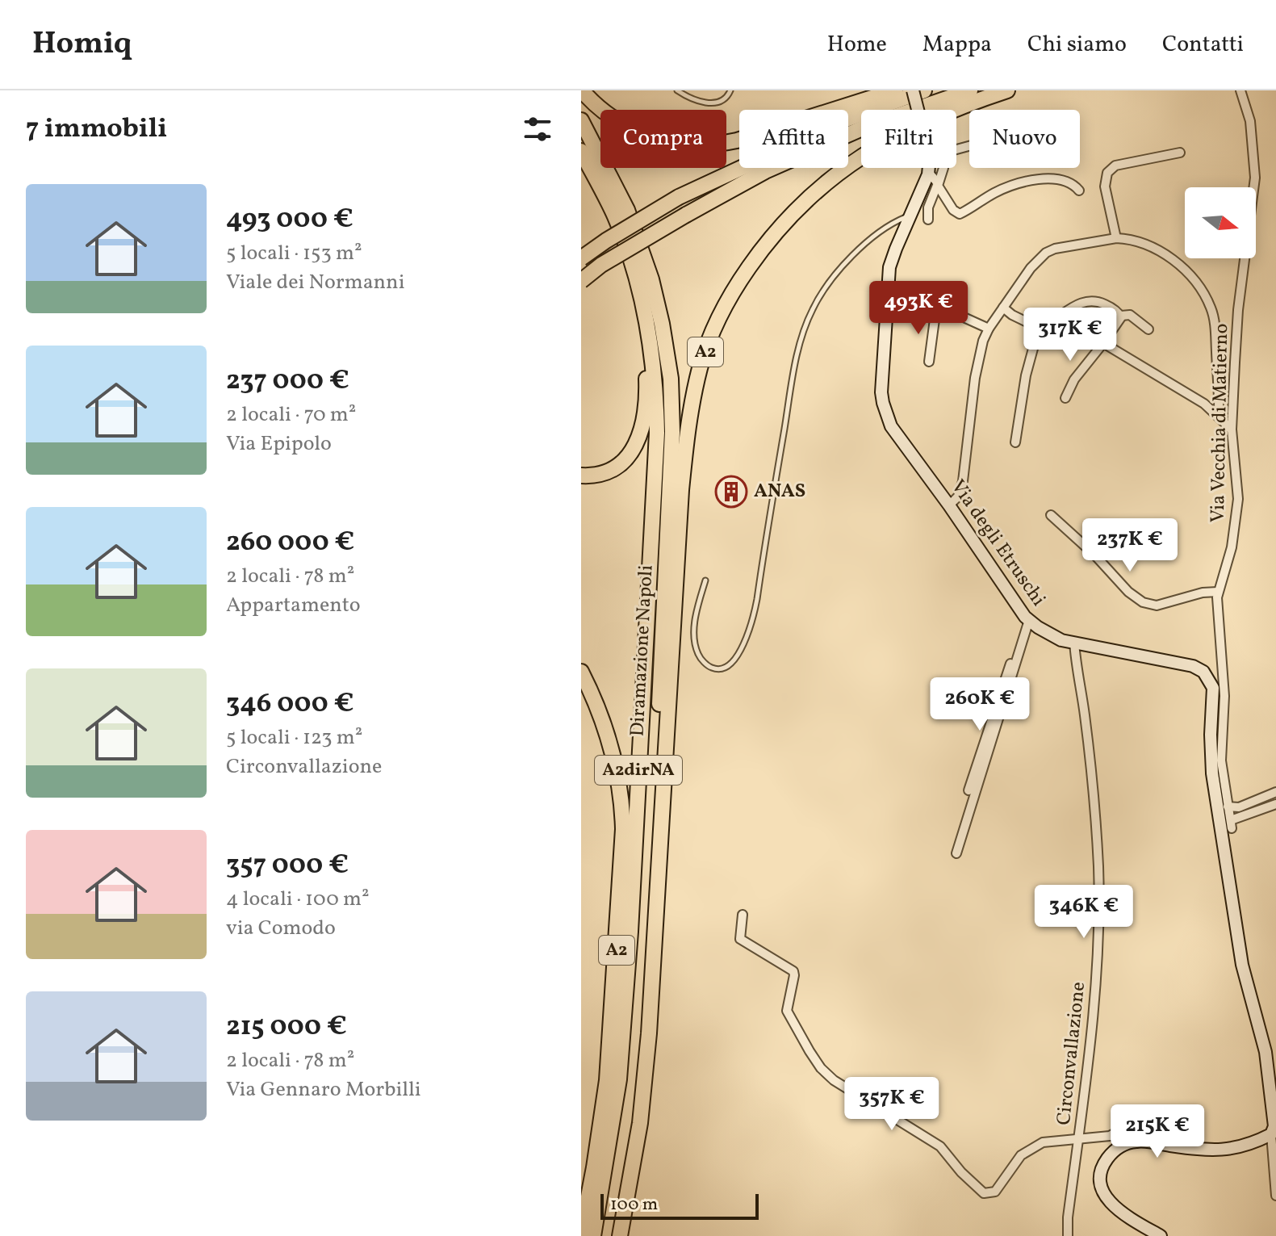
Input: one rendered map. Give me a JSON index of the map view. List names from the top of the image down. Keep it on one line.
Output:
{"streets":{"highway":["A2","Diramazione Napoli","A2dirNA"],"main road":["Via degli Etruschi"],"street":["Via Vecchia di Matierno","Circonvallazione"]},"crossings":[["Via Vecchia di Matierno","Via degli Etruschi"],["Via degli Etruschi","Circonvallazione"]],"places":{"building":["ANAS"]},"scale_bar":"100 m","north":"right","page":{"header":"Homiq","nav":["Home","Mappa","Chi siamo","Contatti"],"heading":"7 immobili","chip":["Compra","Affitta","Filtri","Nuovo"],"list":[{"name":"493 000 €","note":"5 locali · 153 m² · Viale dei Normanni"},{"name":"237 000 €","note":"2 locali · 70 m² · Via Epipolo"},{"name":"260 000 €","note":"2 locali · 78 m² · Appartamento"},{"name":"346 000 €","note":"5 locali · 123 m² · Circonvallazione"},{"name":"357 000 €","note":"4 locali · 100 m² · via Comodo"},{"name":"215 000 €","note":"2 locali · 78 m² · Via Gennaro Morbilli"}],"price":["493K €","317K €","237K €","260K €","346K €","357K €","215K €"],"scale":"100 m"}}
